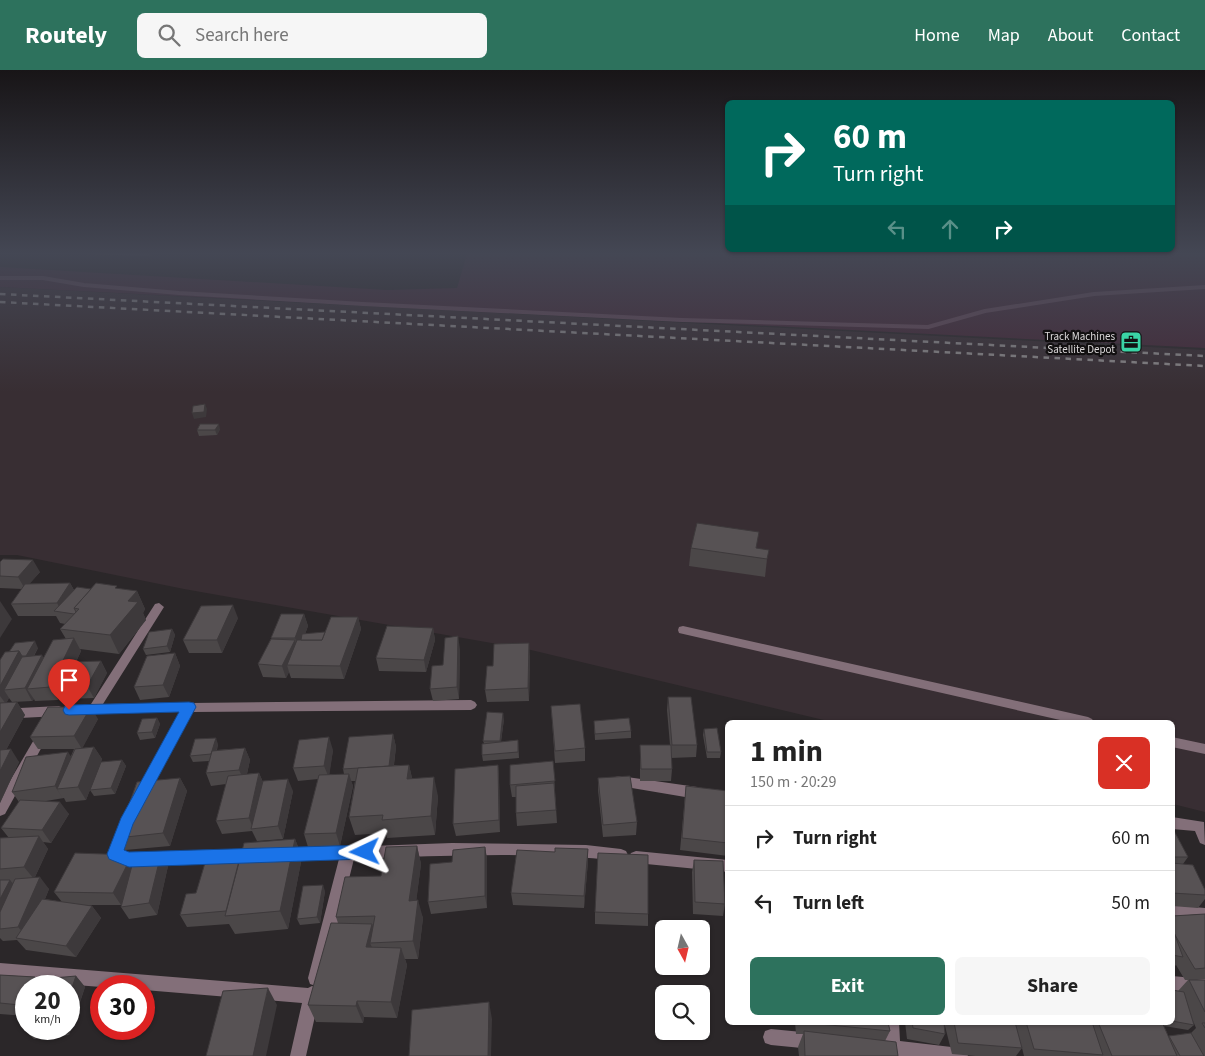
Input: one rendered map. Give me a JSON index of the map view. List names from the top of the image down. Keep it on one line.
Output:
{"places":{"office":["Track Machines Satellite Depot"]},"north":"bottom","page":{"header":"Routely","search":"Search here","nav":["Home","Map","About","Contact"],"turn":["60 m","Turn right"],"heading":["1 min","150 m · 20:29"],"list":[{"name":"Turn right","value":"60 m"},{"name":"Turn left","value":"50 m"}],"buttons":["Exit","Share"],"speed":"20 km/h","limit":"30"}}
